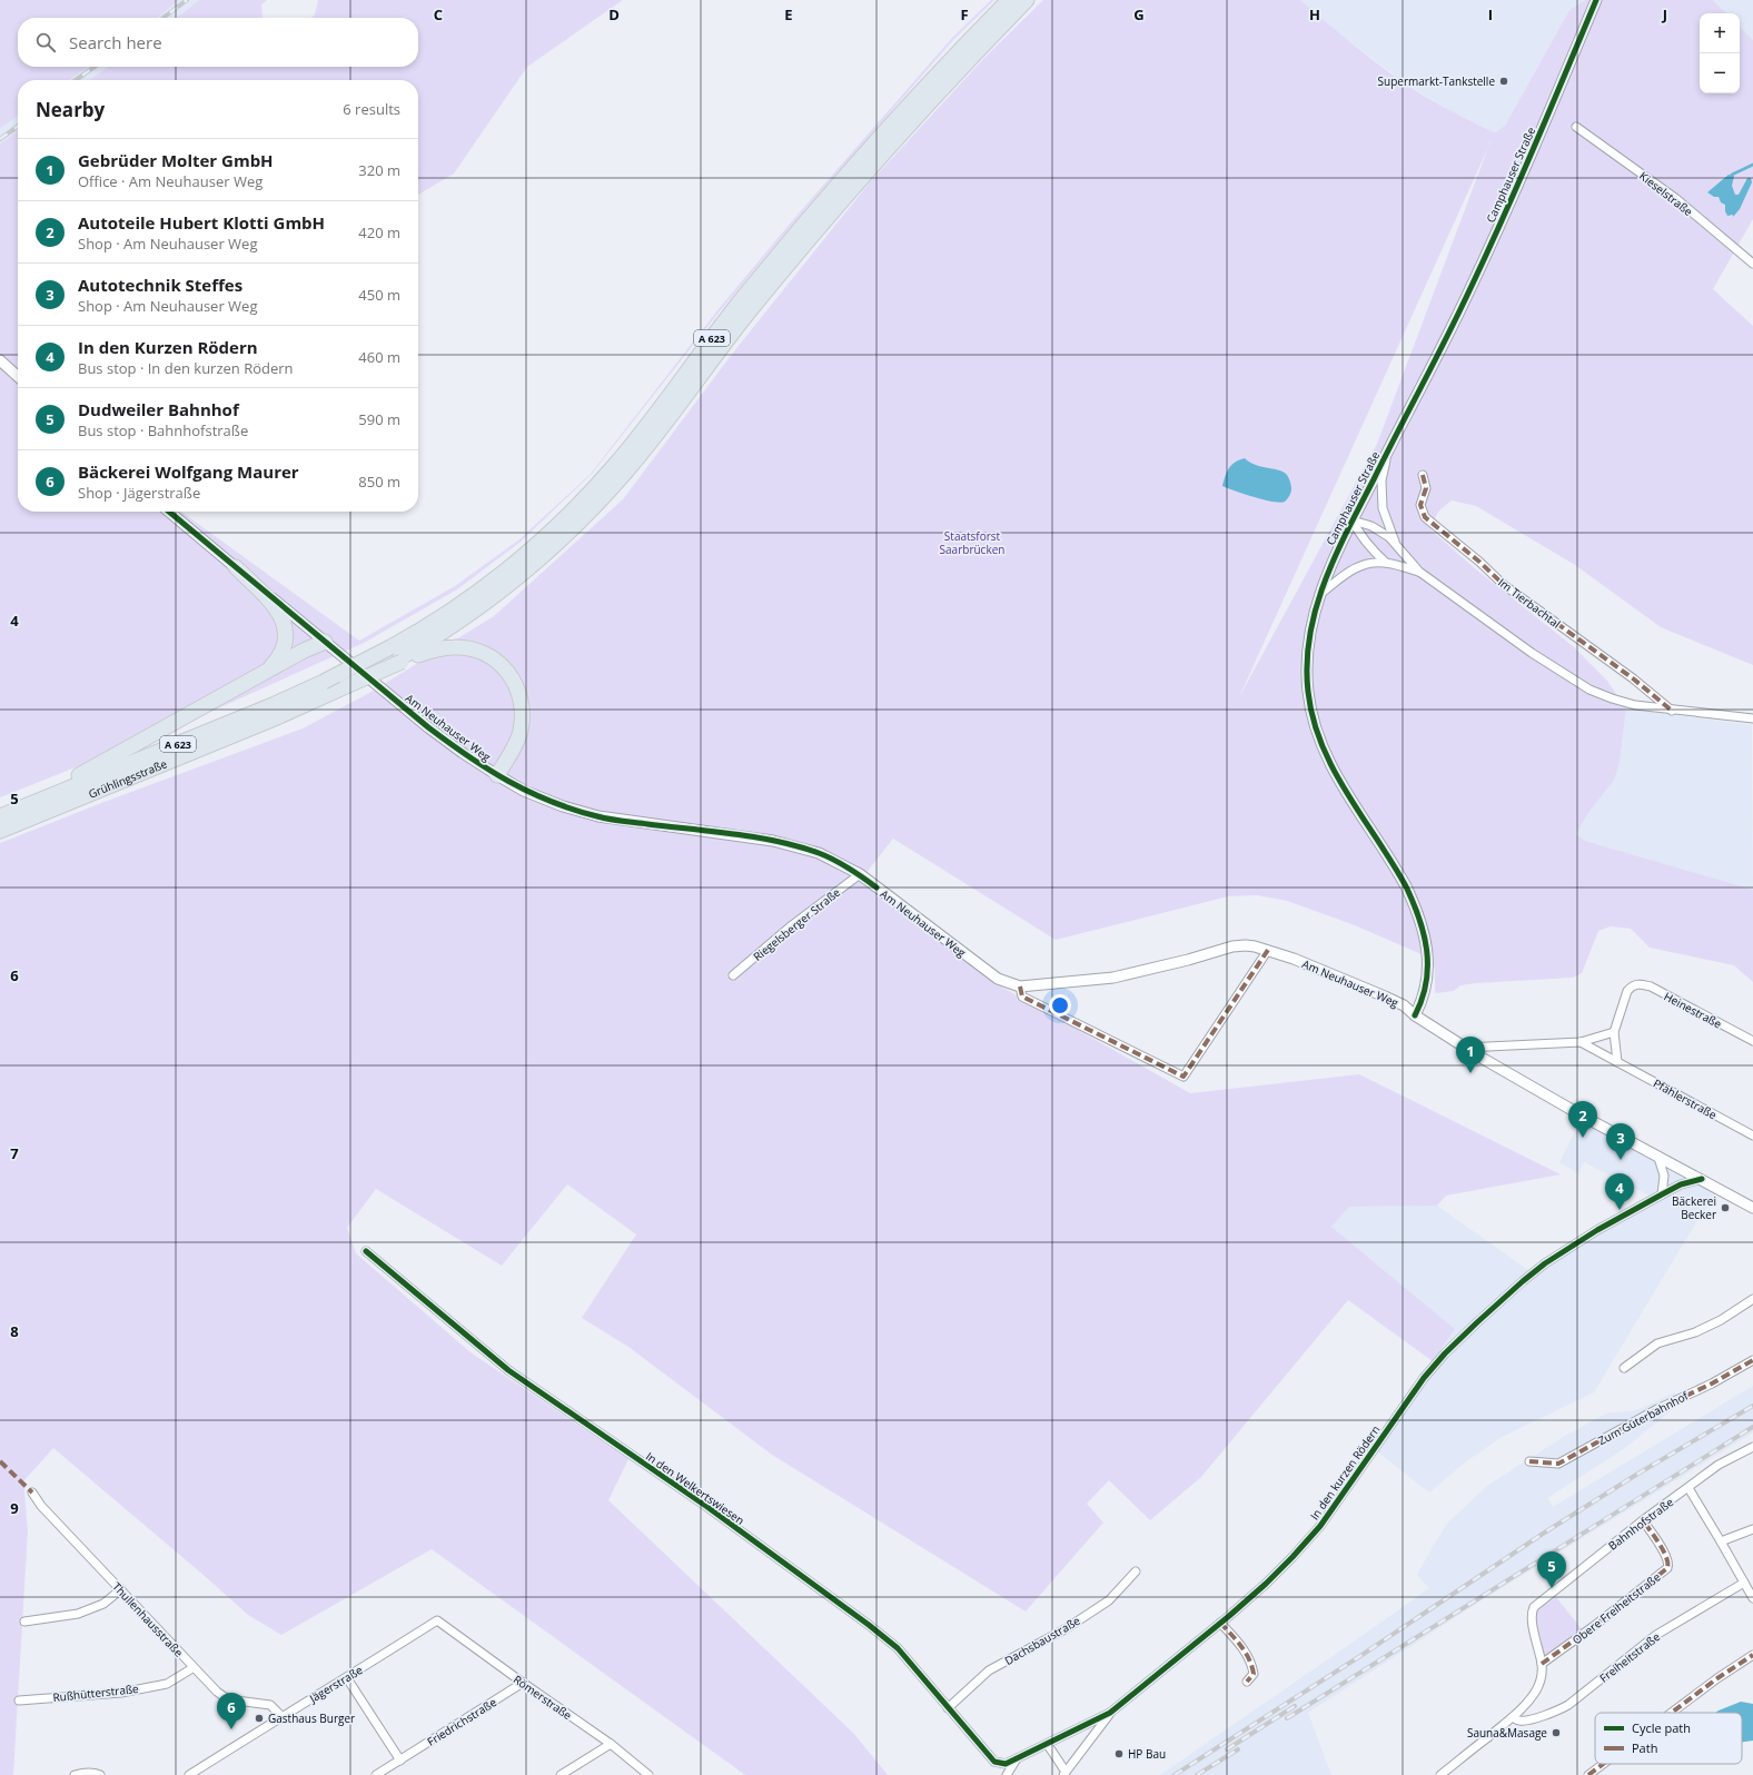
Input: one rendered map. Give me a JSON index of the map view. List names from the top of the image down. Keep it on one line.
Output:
{"streets":{"highway":["A 623","Grühlingsstraße"],"street":["Camphauser Straße","Kieselstraße","Im Tierbachtal","Am Neuhauser Weg","Riegelsberger Straße","Heinestraße","Pfählerstraße","Zum Güterbahnhof","In den kurzen Rödern","In den Welkertswiesen","Bahnhofstraße","Obere Freiheitstraße","Thullenhausstraße","Dachsbaustraße","Freiheitstraße","Jägerstraße","Rußhütterstraße","Römerstraße","Friedrichstraße"]},"crossings":[["Camphauser Straße","Am Neuhauser Weg"],["A 623","Grühlingsstraße"],["Am Neuhauser Weg","Riegelsberger Straße"],["Am Neuhauser Weg","In den kurzen Rödern"],["In den kurzen Rödern","In den Welkertswiesen"],["In den Welkertswiesen","Dachsbaustraße"],["Bahnhofstraße","Obere Freiheitstraße"],["Thullenhausstraße","Jägerstraße"],["Thullenhausstraße","Rußhütterstraße"],["Jägerstraße","Römerstraße"],["Römerstraße","Friedrichstraße"]],"parks":["Staatsforst Saarbrücken"],"places":["Supermarkt-Tankstelle","Bäckerei Becker","Gasthaus Burger","Sauna&Masage","HP Bau"],"legend":["Cycle path","Path"],"page":{"map_buttons":["+","−"],"search":"Search here","heading":["Nearby","6 results"],"list":[{"mark":"1","name":"Gebrüder Molter GmbH","note":"Office · Am Neuhauser Weg","value":"320 m"},{"mark":"2","name":"Autoteile Hubert Klotti GmbH","note":"Shop · Am Neuhauser Weg","value":"420 m"},{"mark":"3","name":"Autotechnik Steffes","note":"Shop · Am Neuhauser Weg","value":"450 m"},{"mark":"4","name":"In den Kurzen Rödern","note":"Bus stop · In den kurzen Rödern","value":"460 m"},{"mark":"5","name":"Dudweiler Bahnhof","note":"Bus stop · Bahnhofstraße","value":"590 m"},{"mark":"6","name":"Bäckerei Wolfgang Maurer","note":"Shop · Jägerstraße","value":"850 m"}],"pins":["1","2","3","4","5","6"]},"grid":{"columns":["C","D","E","F","G","H","I","J"],"rows":["4","5","6","7","8","9"]}}
